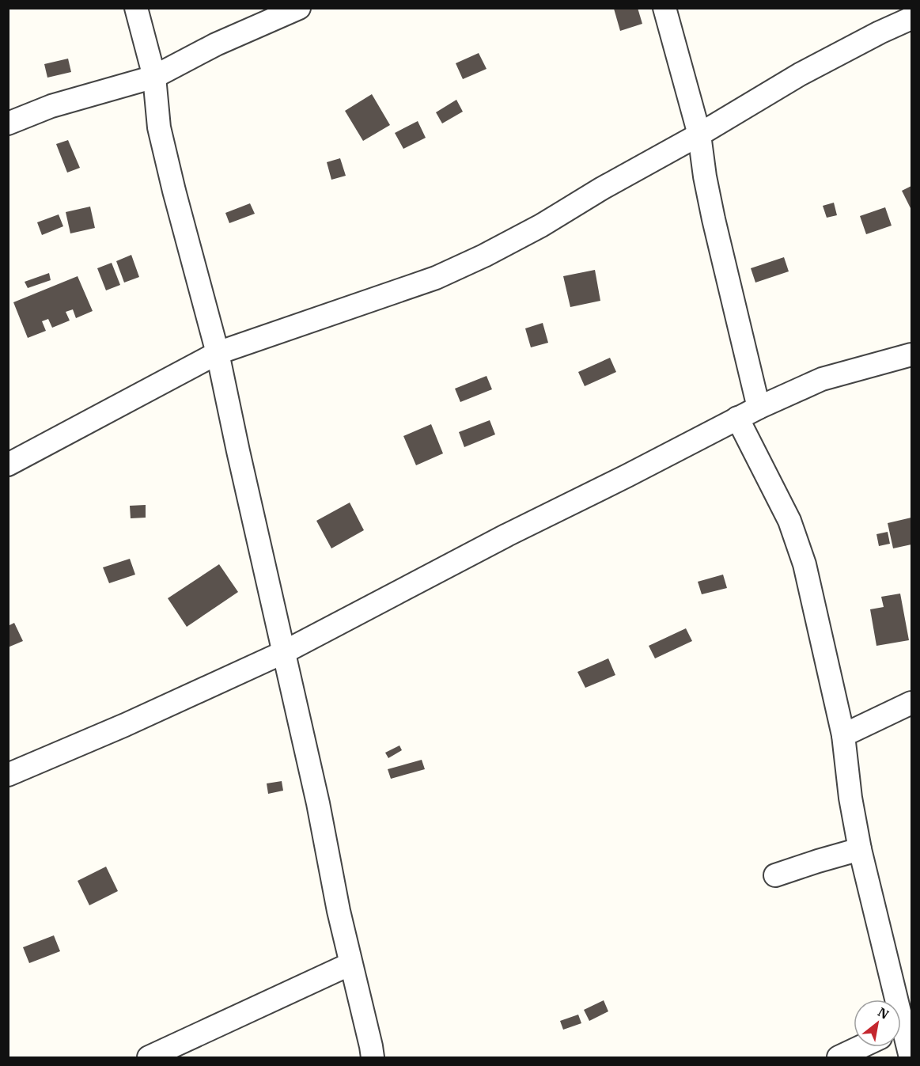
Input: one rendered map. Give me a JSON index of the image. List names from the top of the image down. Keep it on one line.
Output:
{"north":"top right"}
